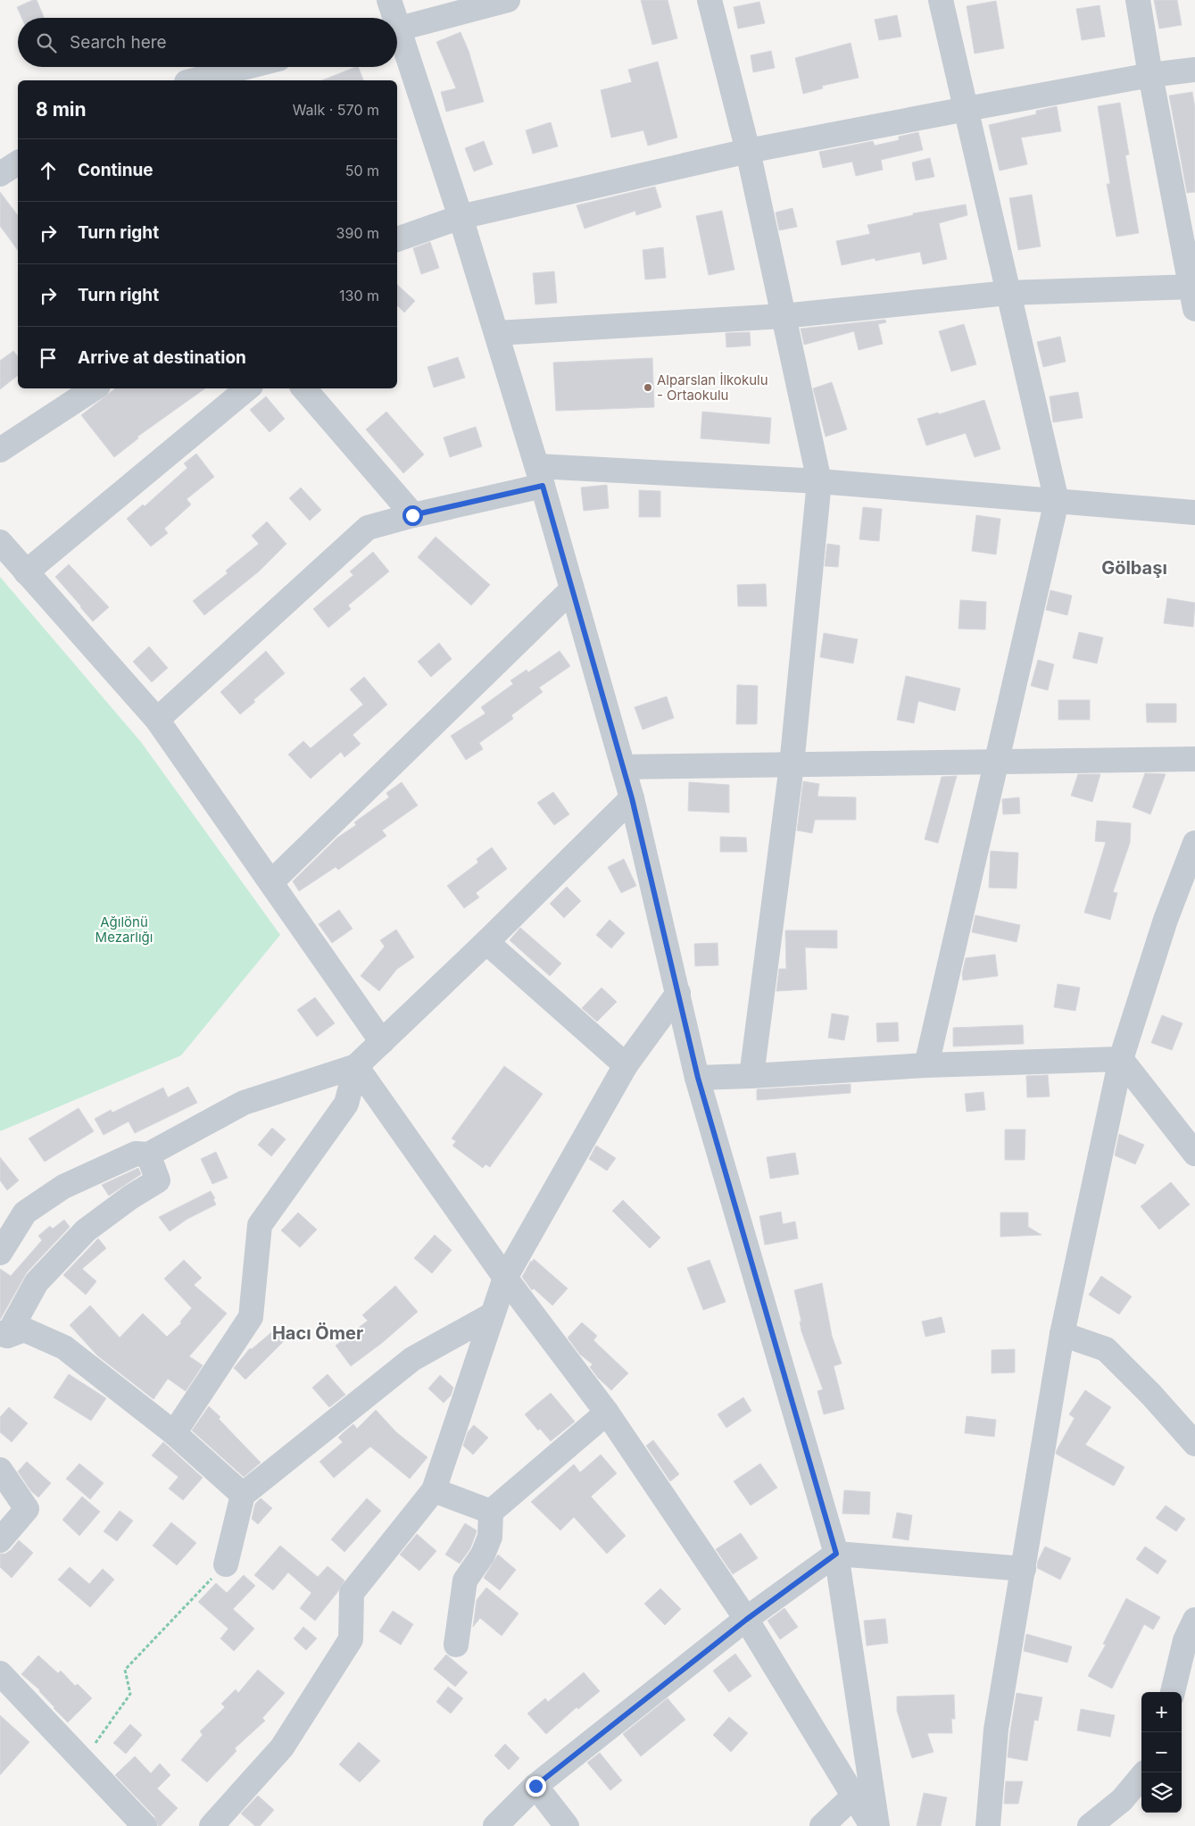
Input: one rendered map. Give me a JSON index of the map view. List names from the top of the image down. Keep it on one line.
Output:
{"districts":["Gölbaşı","Hacı Ömer"],"parks":["Ağılönü Mezarlığı"],"places":["Alparslan İlkokulu - Ortaokulu"],"page":{"search":"Search here","heading":["8 min","Walk · 570 m"],"list":[["Continue","50 m"],["Turn right","390 m"],["Turn right","130 m"],"Arrive at destination"],"map_buttons":["+","−"]}}
